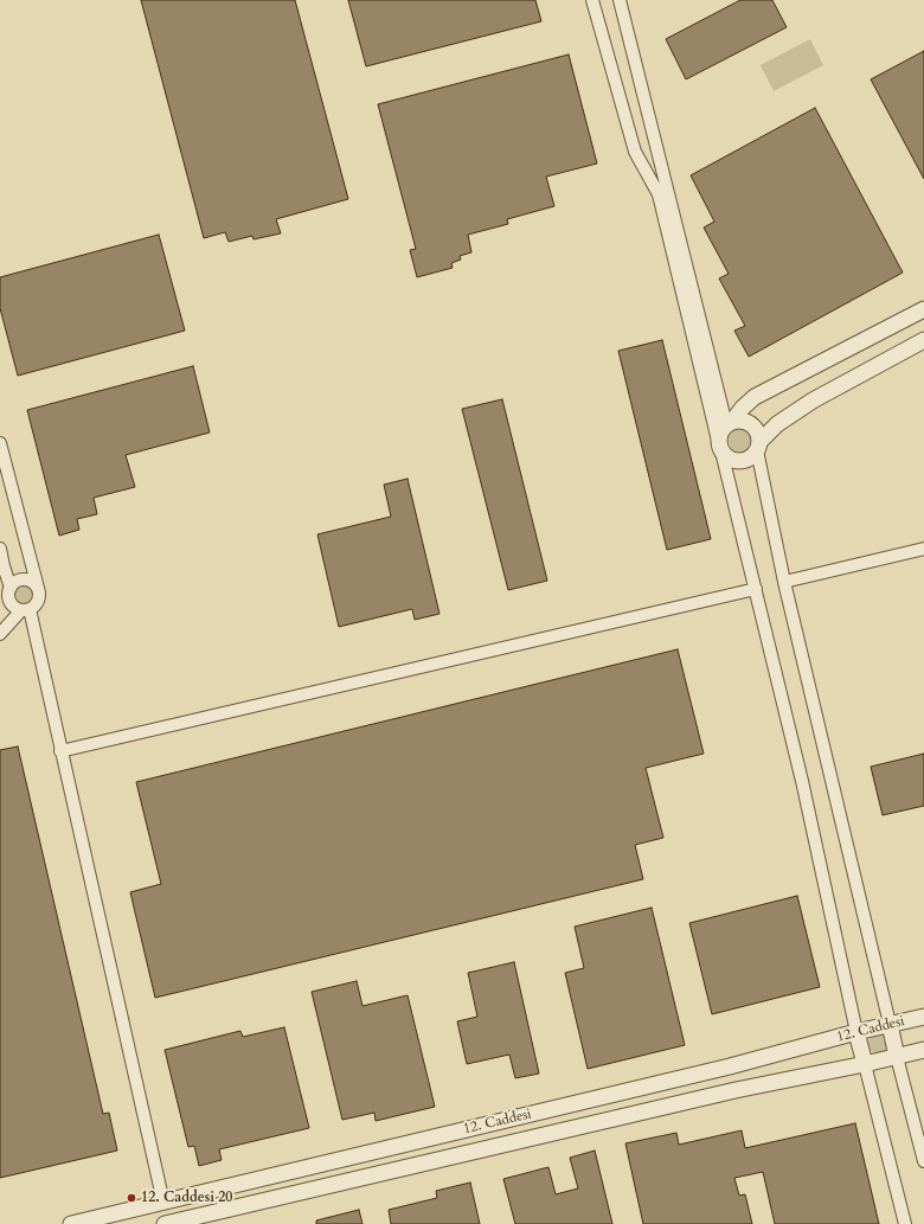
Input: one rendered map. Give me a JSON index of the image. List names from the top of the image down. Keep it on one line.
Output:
{"streets":{"street":["12. Caddesi"]},"places":["12. Caddesi 20"]}
